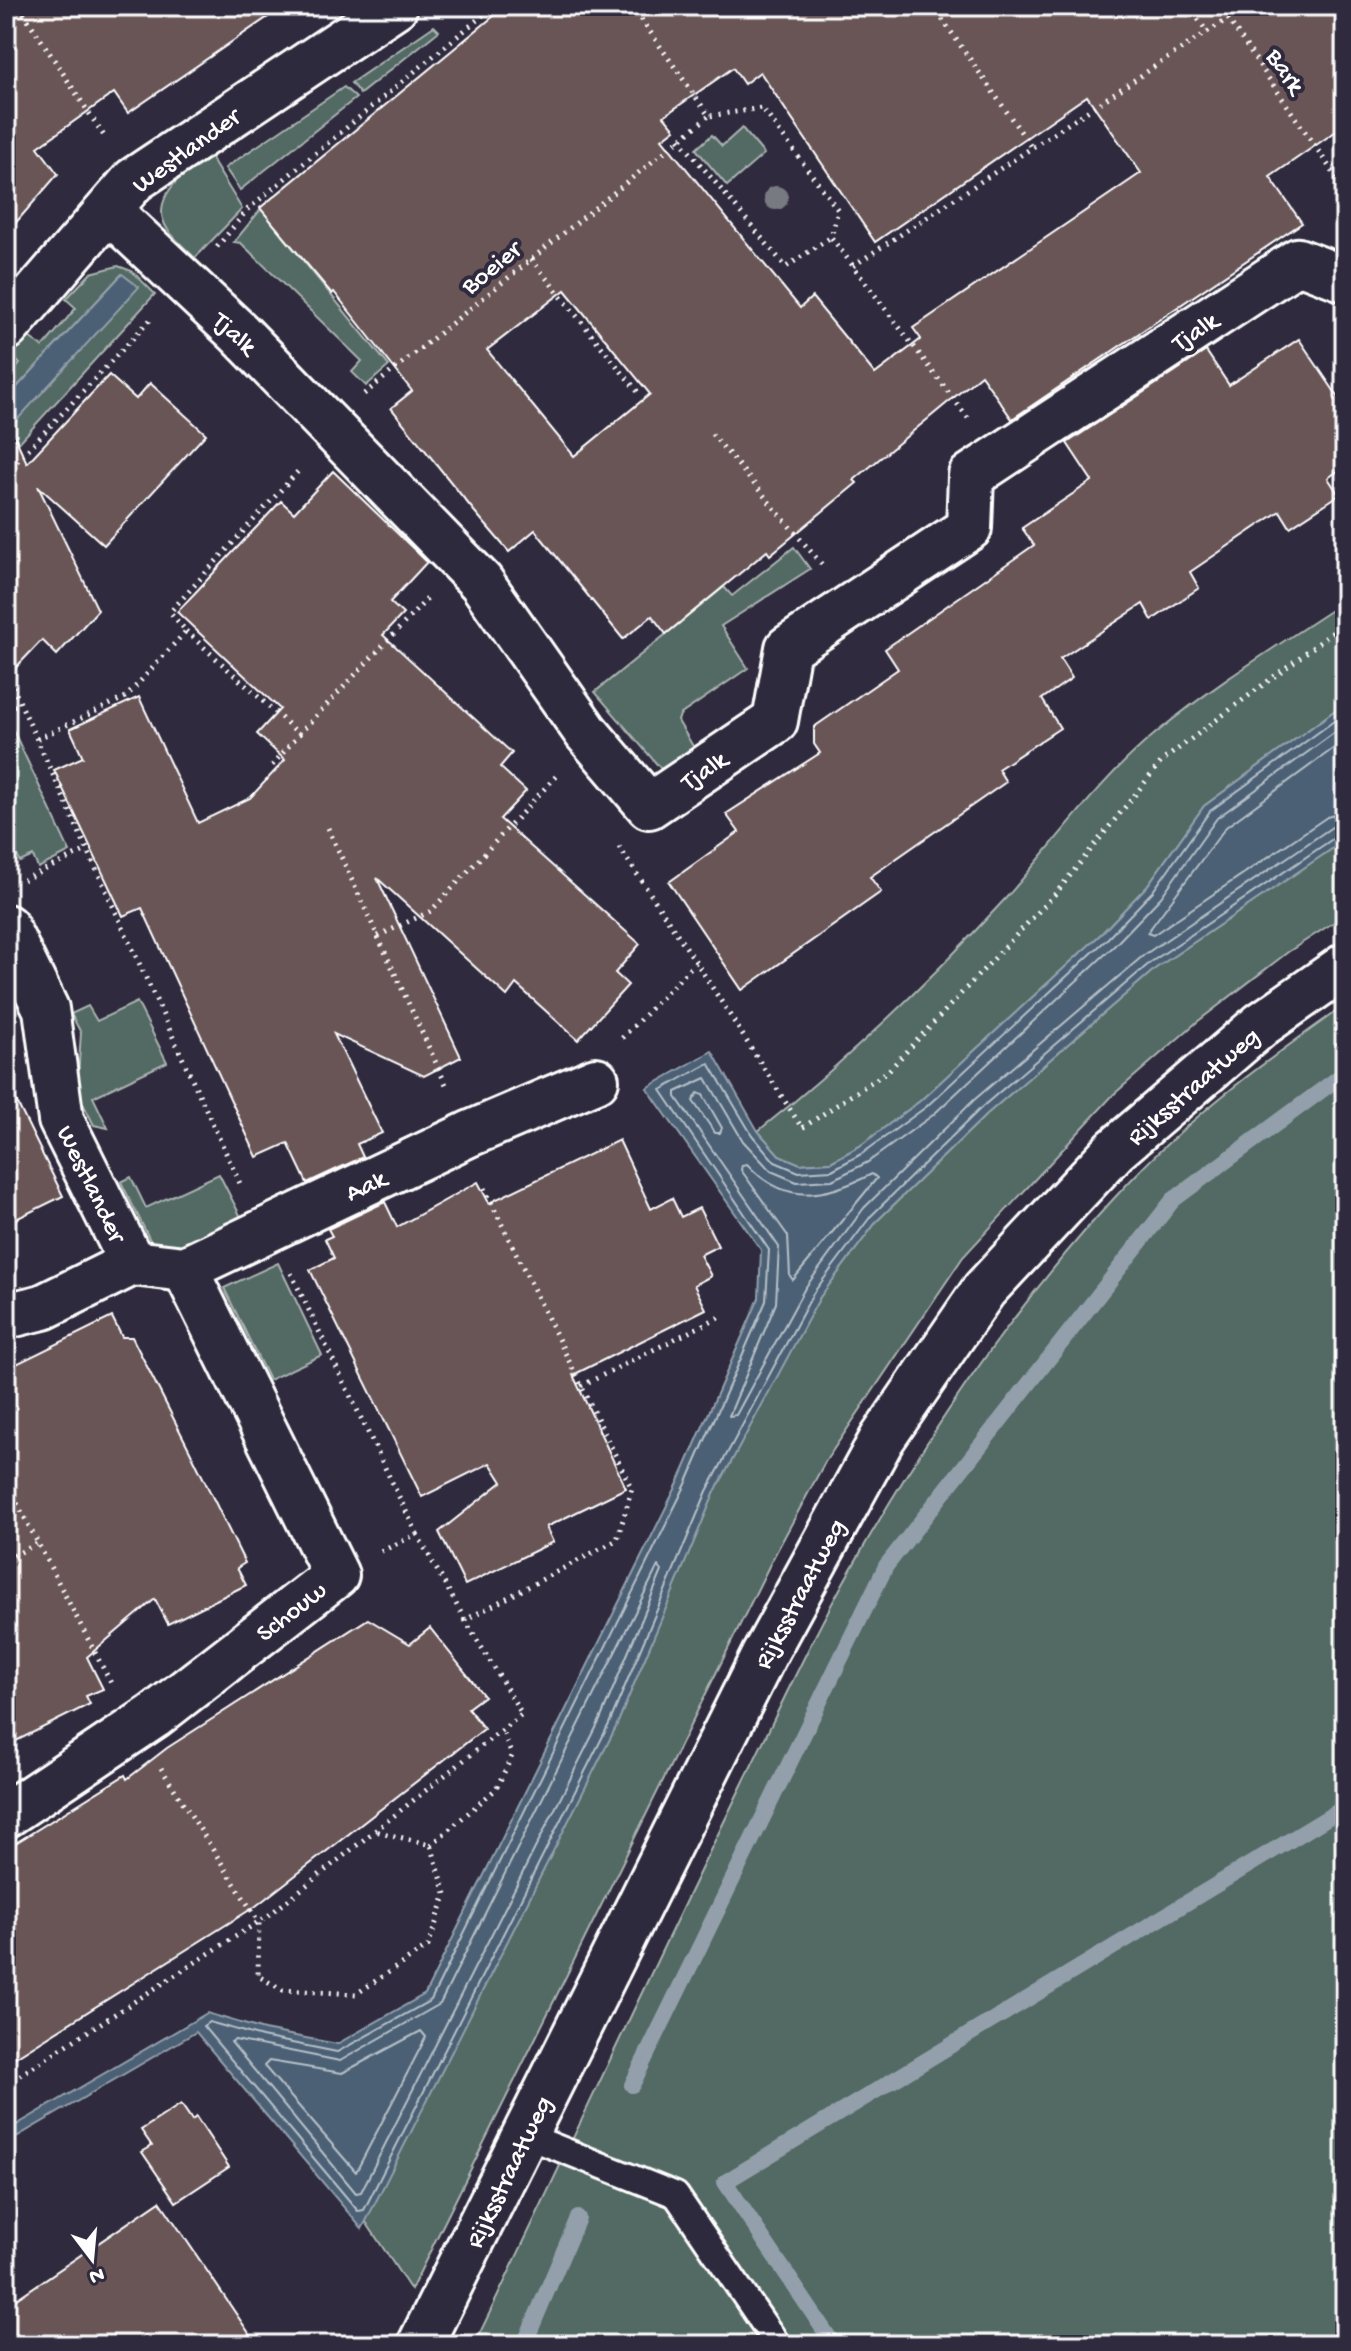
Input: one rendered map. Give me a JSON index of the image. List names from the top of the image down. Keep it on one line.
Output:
{"streets":{"street":["Westlander","Tjalk","Rijksstraatweg","Aak","Schouw"],"path":["Bark","Boeier"]},"crossings":[["Westlander","Tjalk"],["Boeier","Tjalk"],["Aak","Schouw"]],"north":"bottom"}
